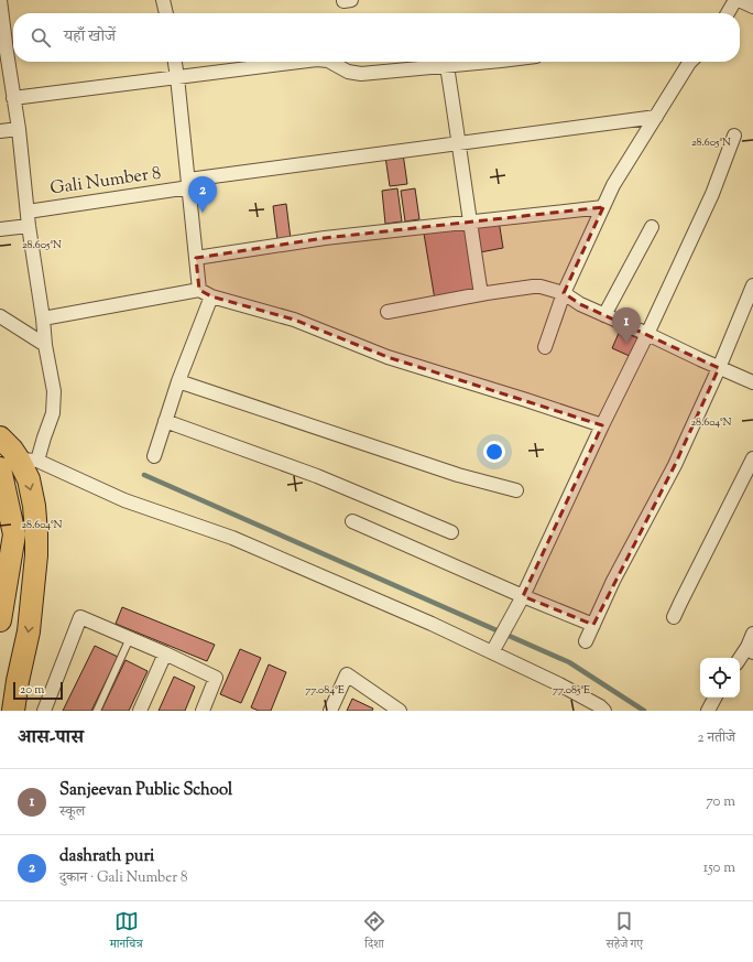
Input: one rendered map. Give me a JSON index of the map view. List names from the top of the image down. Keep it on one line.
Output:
{"streets":{"street":["Gali Number 8"]},"scale_bar":"20 m","page":{"search":"यहाँ खोजें","pins":["2","1"],"scale":"20 m","heading":["आस-पास","2 नतीजे"],"list":[{"mark":"1","name":"Sanjeevan Public School","note":"स्कूल","value":"70 m"},{"mark":"2","name":"dashrath puri","note":"दुकान · Gali Number 8","value":"150 m"}],"nav":["मानचित्र","दिशा","सहेजे गए"]},"coordinates":["28.605°N","28.604°N","77.084°E","77.085°E"]}
